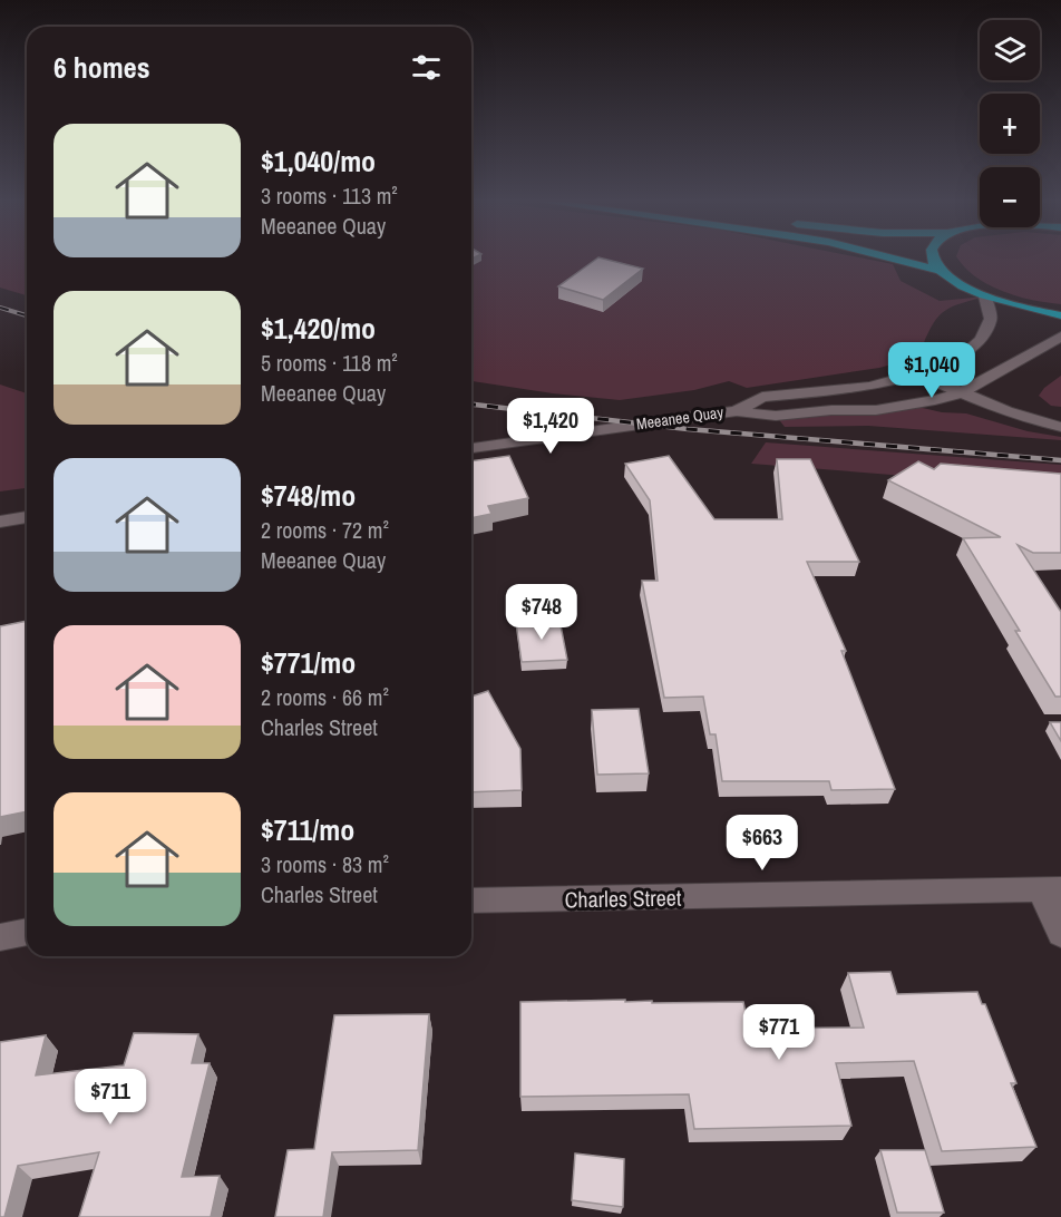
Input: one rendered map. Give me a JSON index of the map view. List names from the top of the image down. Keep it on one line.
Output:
{"streets":{"main road":["Meeanee Quay","Charles Street"]},"page":{"map_buttons":["+","−"],"heading":"6 homes","list":[{"name":"$1,040/mo","note":"3 rooms · 113 m² · Meeanee Quay"},{"name":"$1,420/mo","note":"5 rooms · 118 m² · Meeanee Quay"},{"name":"$748/mo","note":"2 rooms · 72 m² · Meeanee Quay"},{"name":"$771/mo","note":"2 rooms · 66 m² · Charles Street"},{"name":"$711/mo","note":"3 rooms · 83 m² · Charles Street"}],"price":["$1,040","$1,420","$748","$663","$771","$711"]}}
